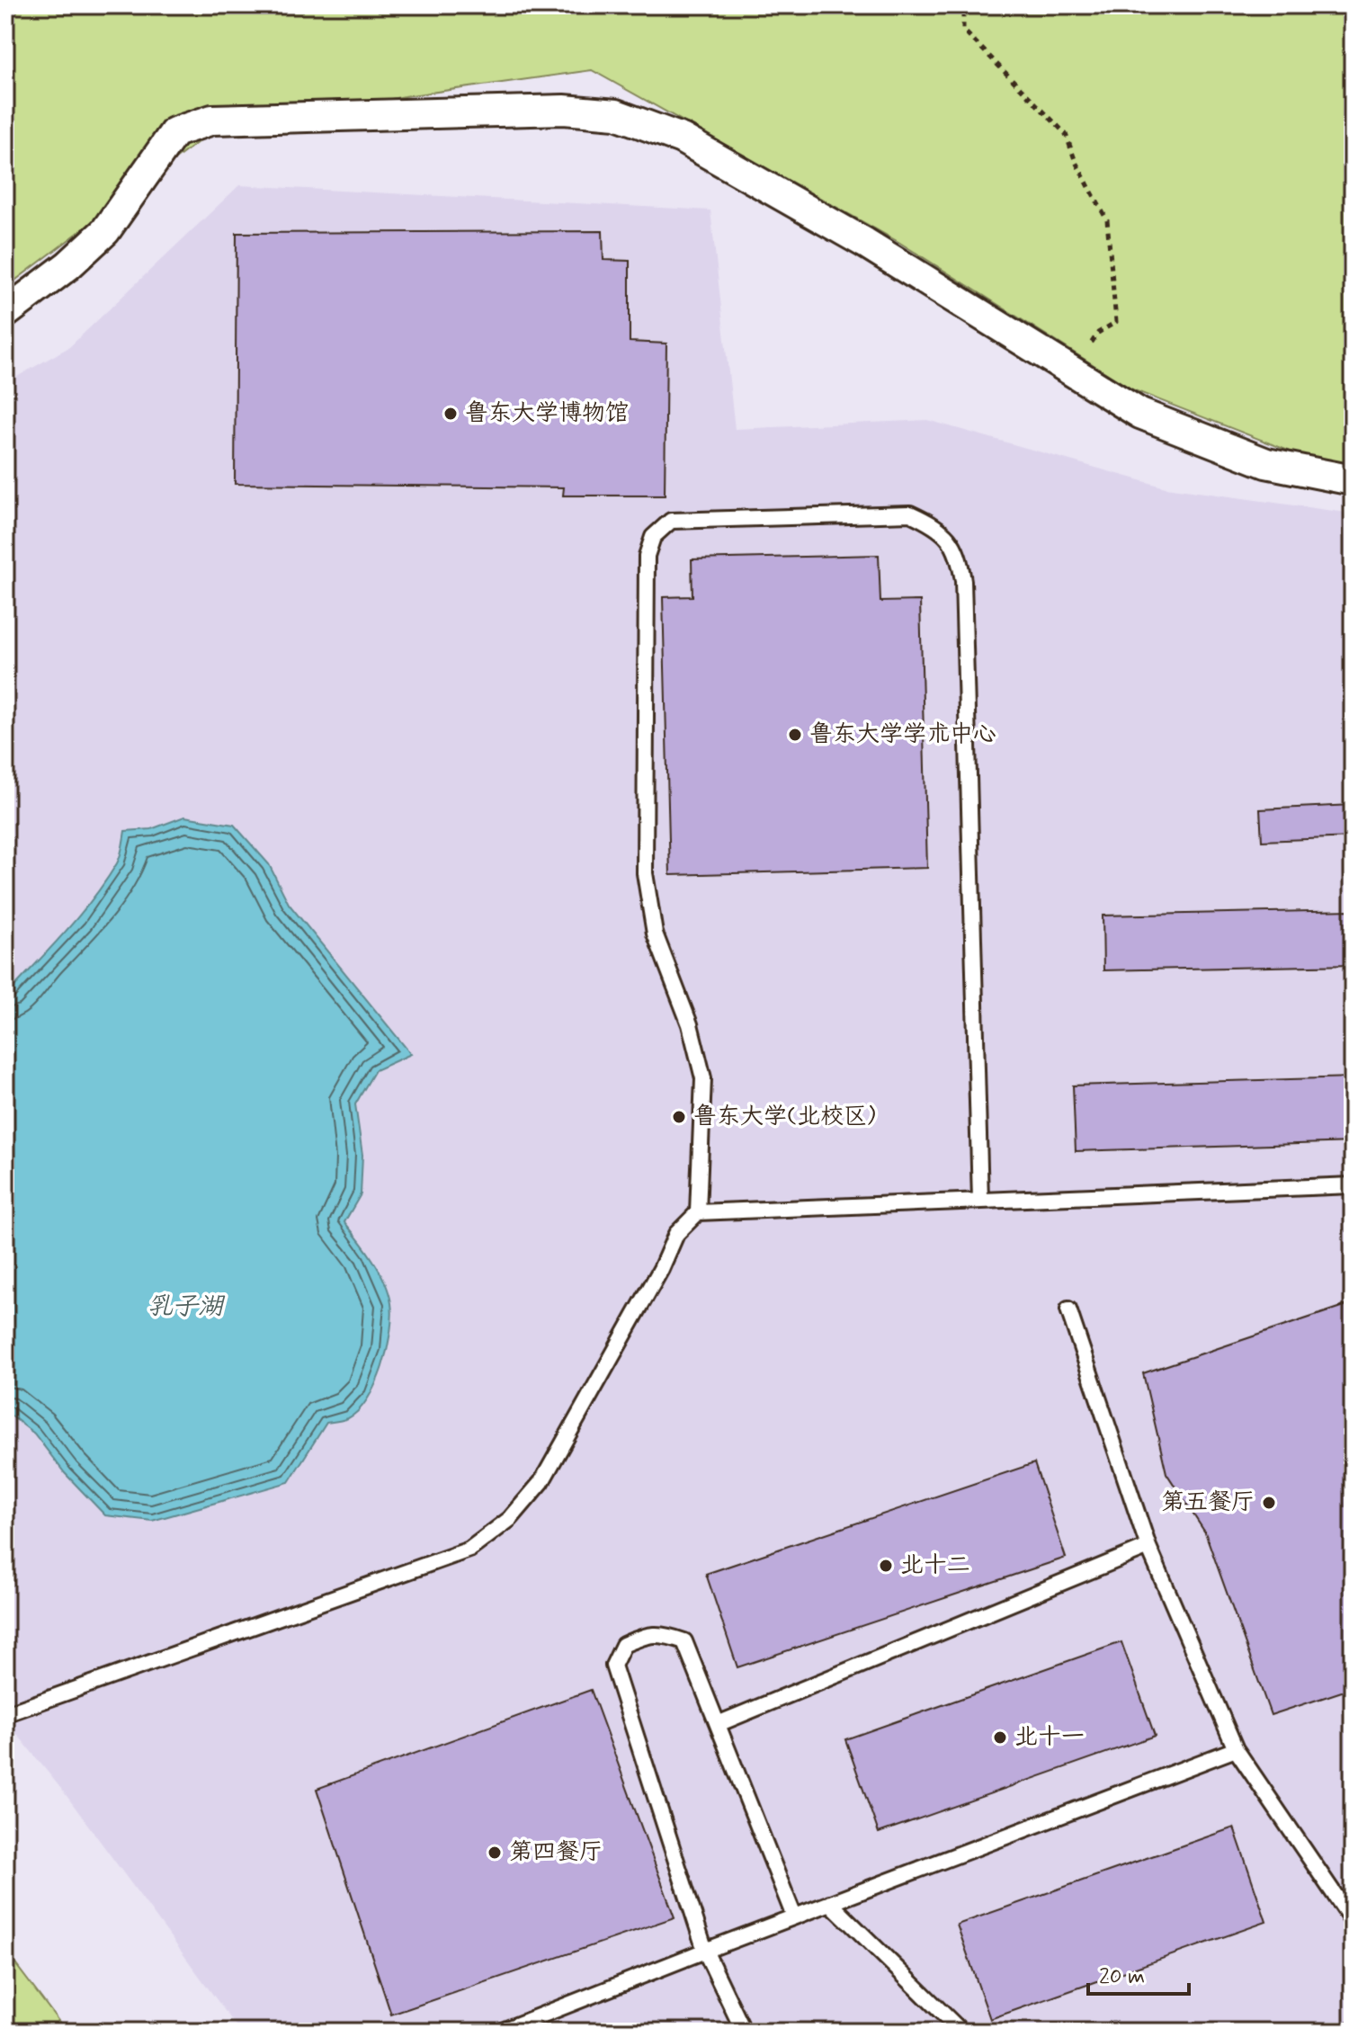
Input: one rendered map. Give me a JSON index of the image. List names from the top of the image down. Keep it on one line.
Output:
{"water":["乳子湖"],"places":["鲁东大学博物馆","鲁东大学学术中心","鲁东大学(北校区)","第五餐厅","北十二","北十一","第四餐厅"],"scale_bar":"20 m"}
